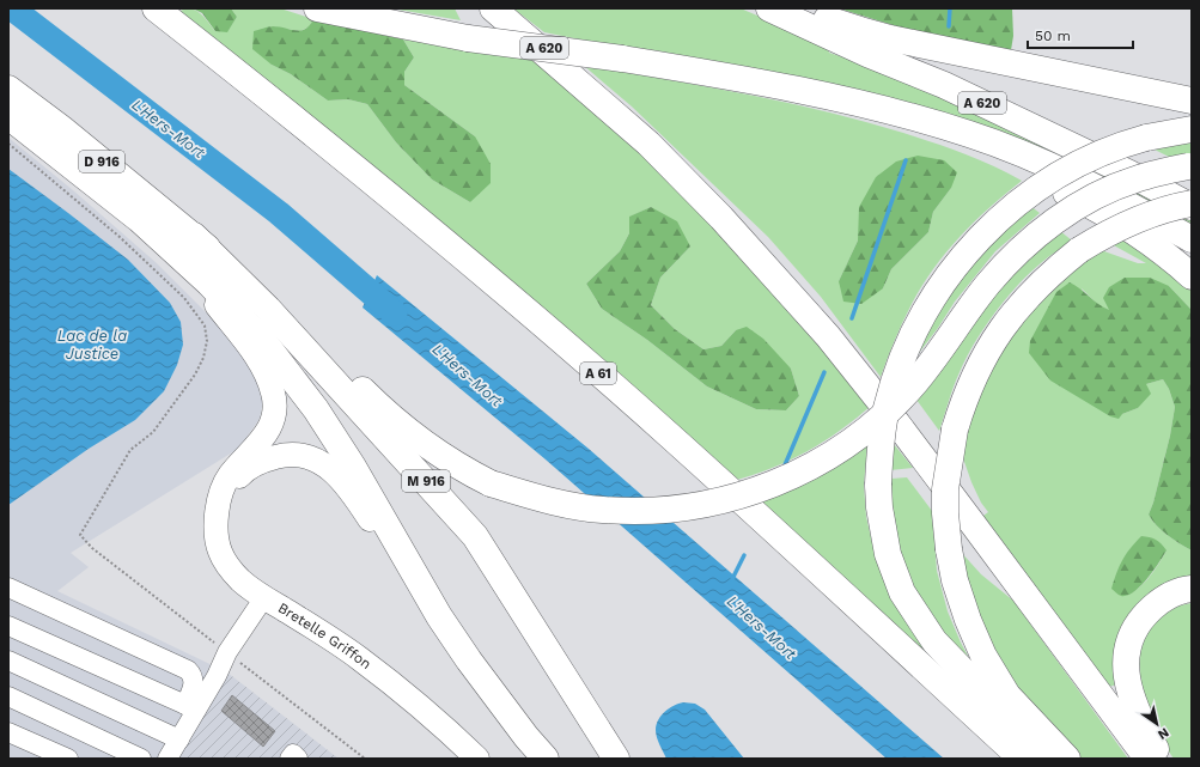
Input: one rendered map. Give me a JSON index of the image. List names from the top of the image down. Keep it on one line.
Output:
{"streets":{"highway":["A 620","D 916","A 61","M 916"],"main road":["Bretelle Griffon"]},"crossings":[["D 916","M 916"],["D 916","Bretelle Griffon"]],"water":["L'Hers-Mort","Lac de la Justice"],"scale_bar":"50 m","north":"bottom right"}
